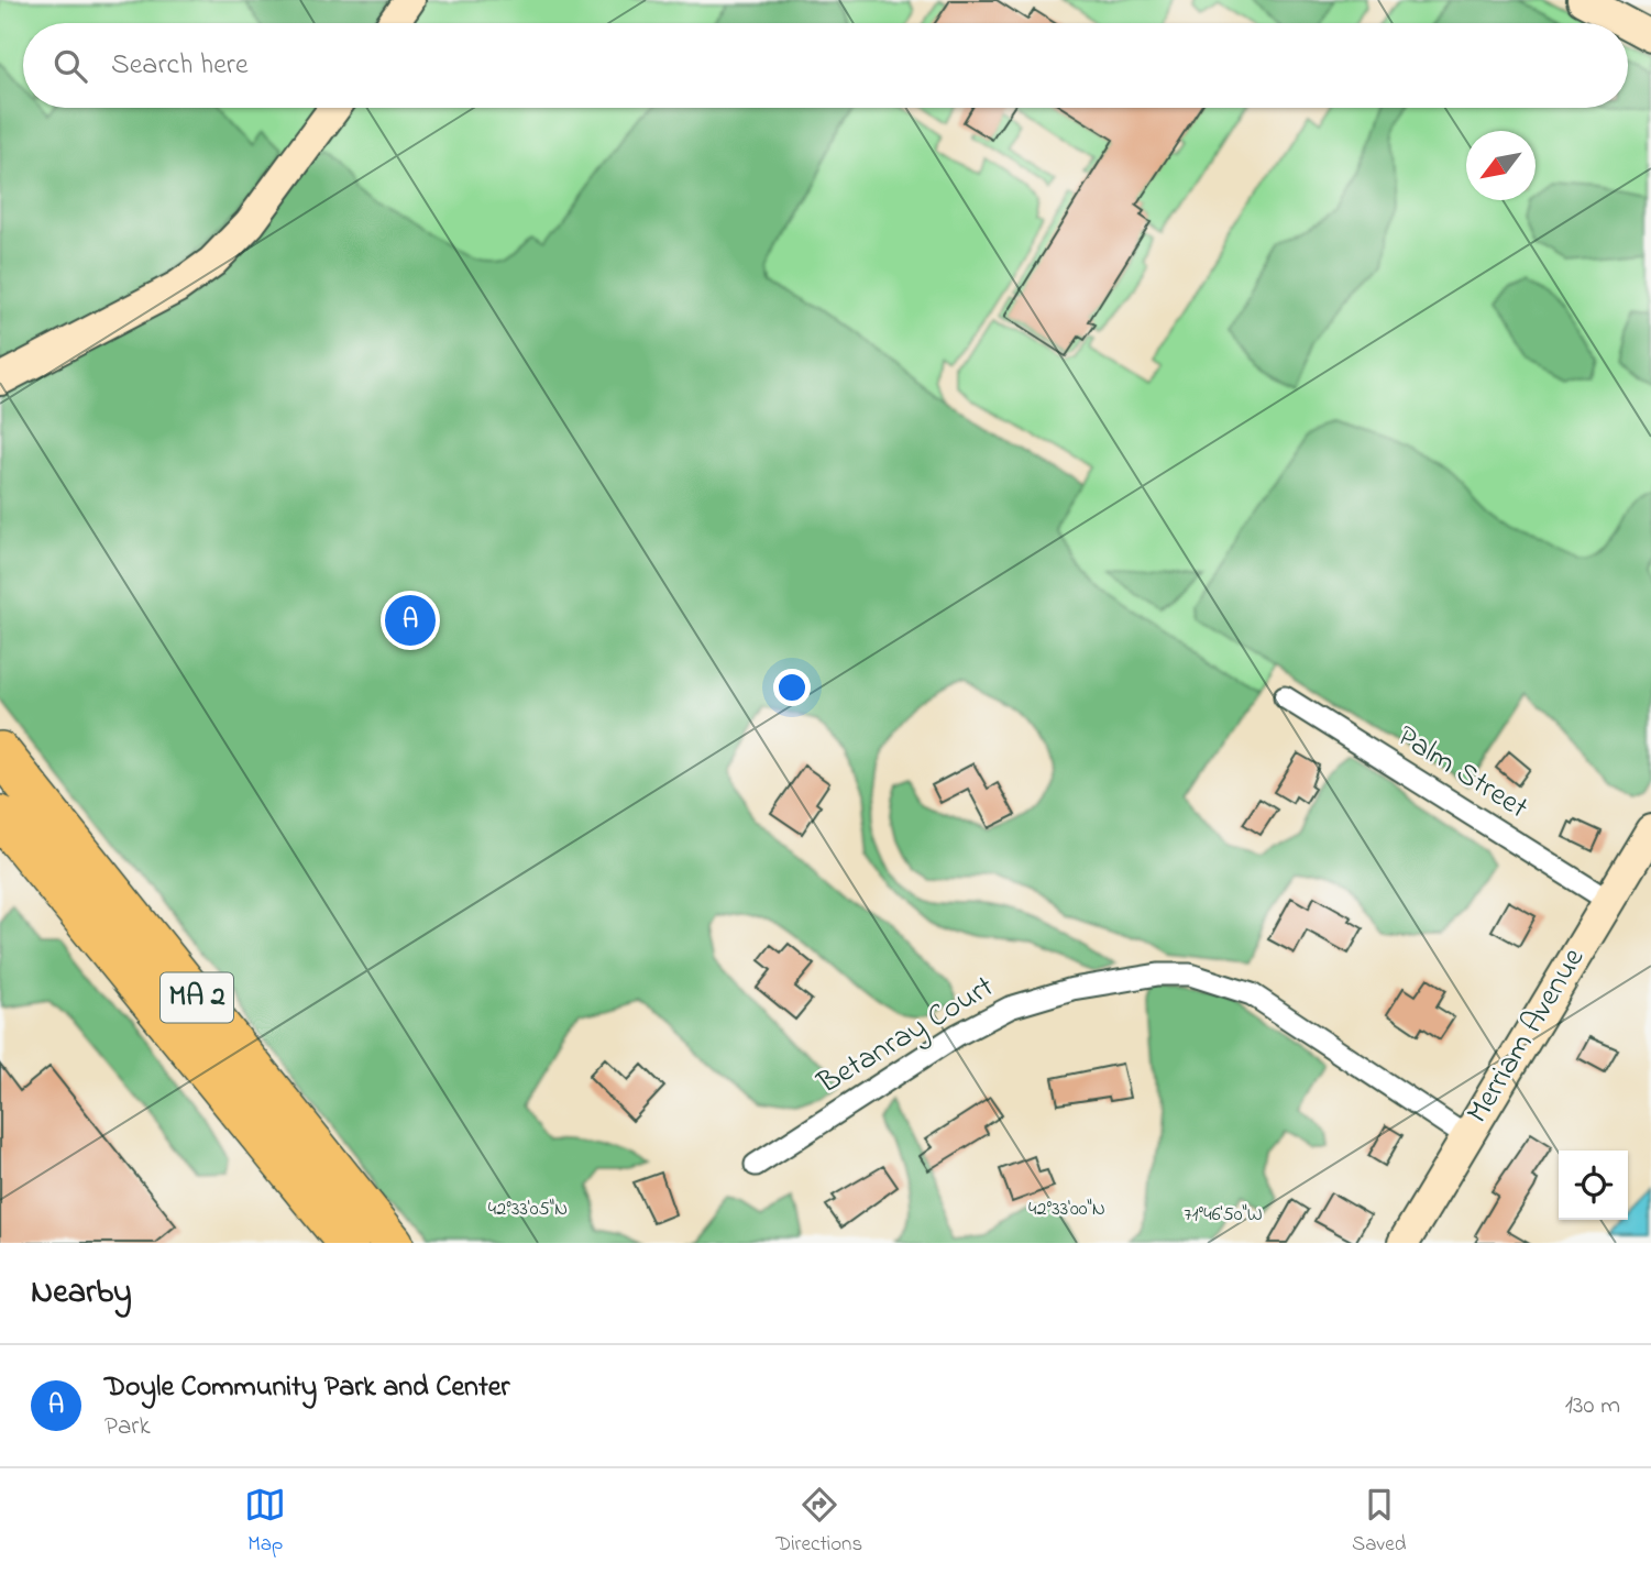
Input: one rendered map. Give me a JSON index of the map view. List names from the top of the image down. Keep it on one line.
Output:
{"streets":{"highway":["MA 2"],"street":["Palm Street","Betanray Court","Merriam Avenue"]},"crossings":[["Palm Street","Merriam Avenue"],["Betanray Court","Merriam Avenue"]],"north":"bottom left","page":{"search":"Search here","pins":"A","heading":"Nearby","list":[{"mark":"A","name":"Doyle Community Park and Center","note":"Park","value":"130 m"}],"nav":["Map","Directions","Saved"]},"coordinates":["42°33'05\"N","42°33'00\"N","71°46'50\"W"]}
